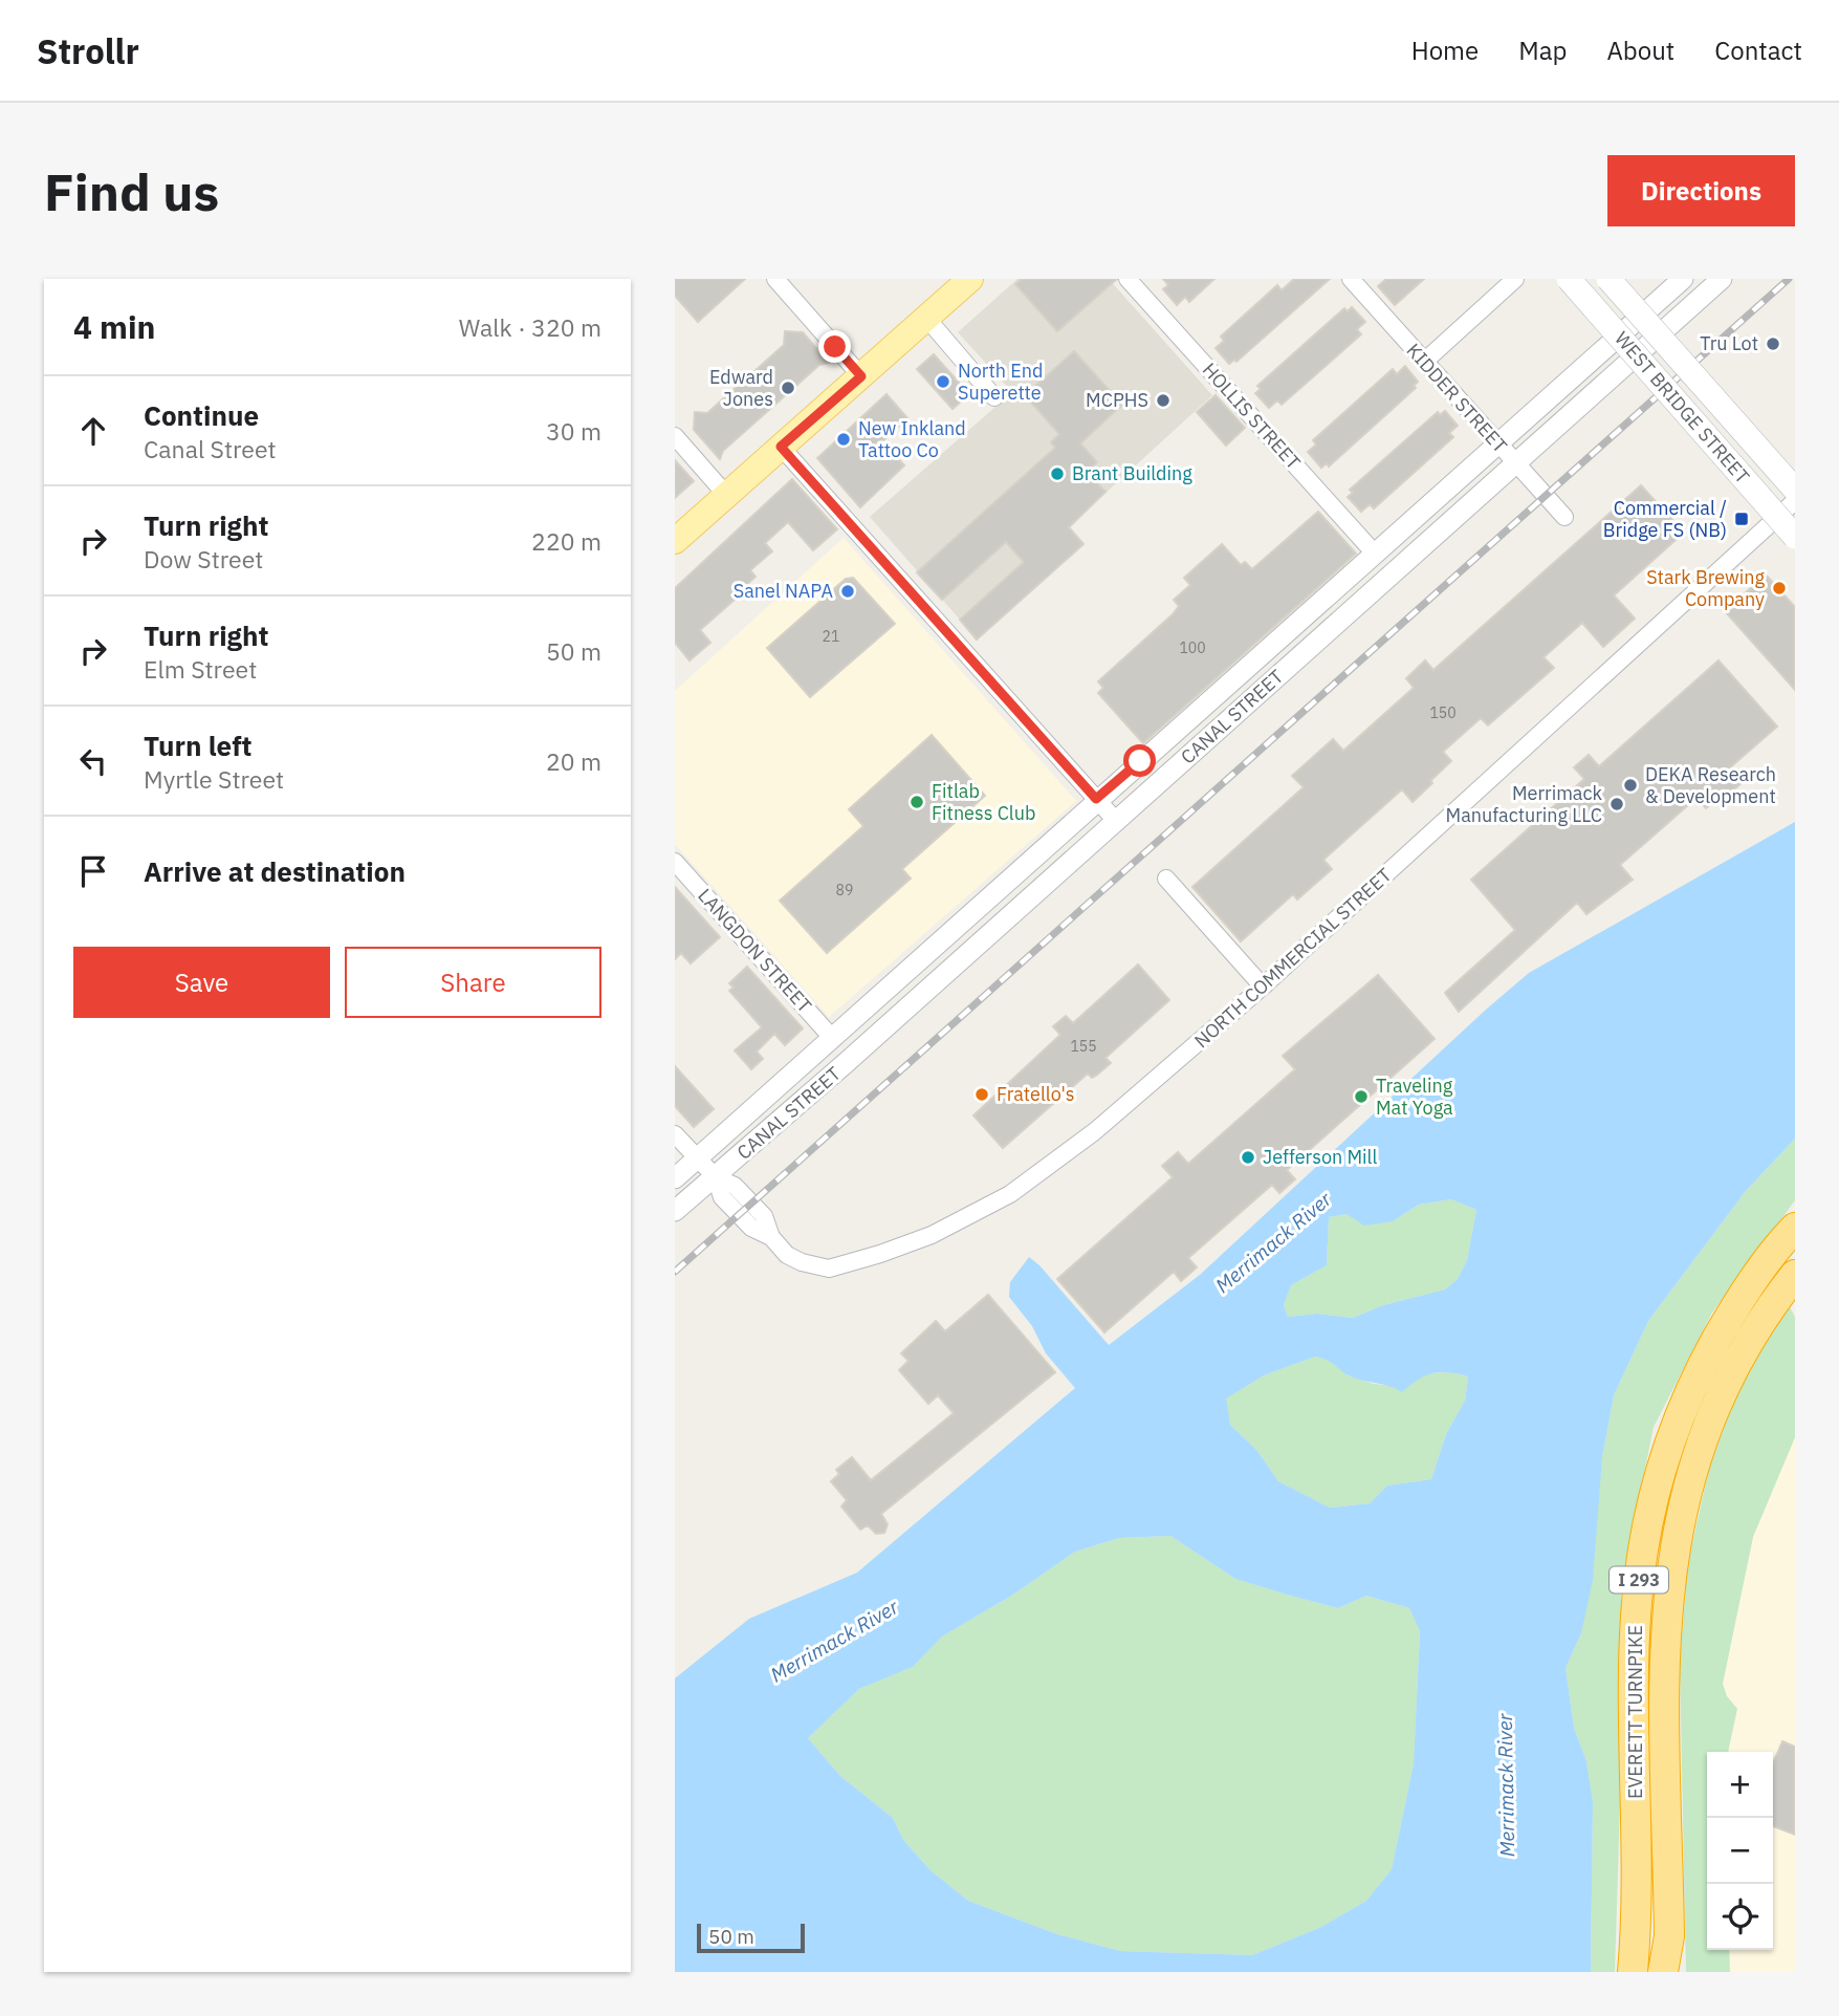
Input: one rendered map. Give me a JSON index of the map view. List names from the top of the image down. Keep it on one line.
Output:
{"streets":{"highway":["I 293","EVERETT TURNPIKE"],"main road":["WEST BRIDGE STREET"],"street":["KIDDER STREET","HOLLIS STREET","CANAL STREET","LANGDON STREET","NORTH COMMERCIAL STREET"]},"crossings":[["KIDDER STREET","CANAL STREET"],["HOLLIS STREET","CANAL STREET"],["CANAL STREET","LANGDON STREET"],["CANAL STREET","NORTH COMMERCIAL STREET"]],"water":["Merrimack River"],"places":{"other":["Tru Lot","North End Superette","Edward Jones","MCPHS","New Inkland Tattoo Co","Brant Building","Stark Brewing Company","Sanel NAPA","DEKA Research & Development","Fitlab Fitness Club","Merrimack Manufacturing LLC","Fratello's","Traveling Mat Yoga","Jefferson Mill"],"transit":["Commercial / Bridge FS (NB)"]},"house_numbers":["21","100","150","89","155"],"scale_bar":"50 m","page":{"header":"Strollr","nav":["Home","Map","About","Contact"],"buttons":["Directions",["Save","Share"]],"title":"Find us","heading":["4 min","Walk · 320 m"],"list":[["Continue","Canal Street","30 m"],["Turn right","Dow Street","220 m"],["Turn right","Elm Street","50 m"],["Turn left","Myrtle Street","20 m"],"Arrive at destination"],"map_buttons":["+","−"],"scale":"50 m"}}
